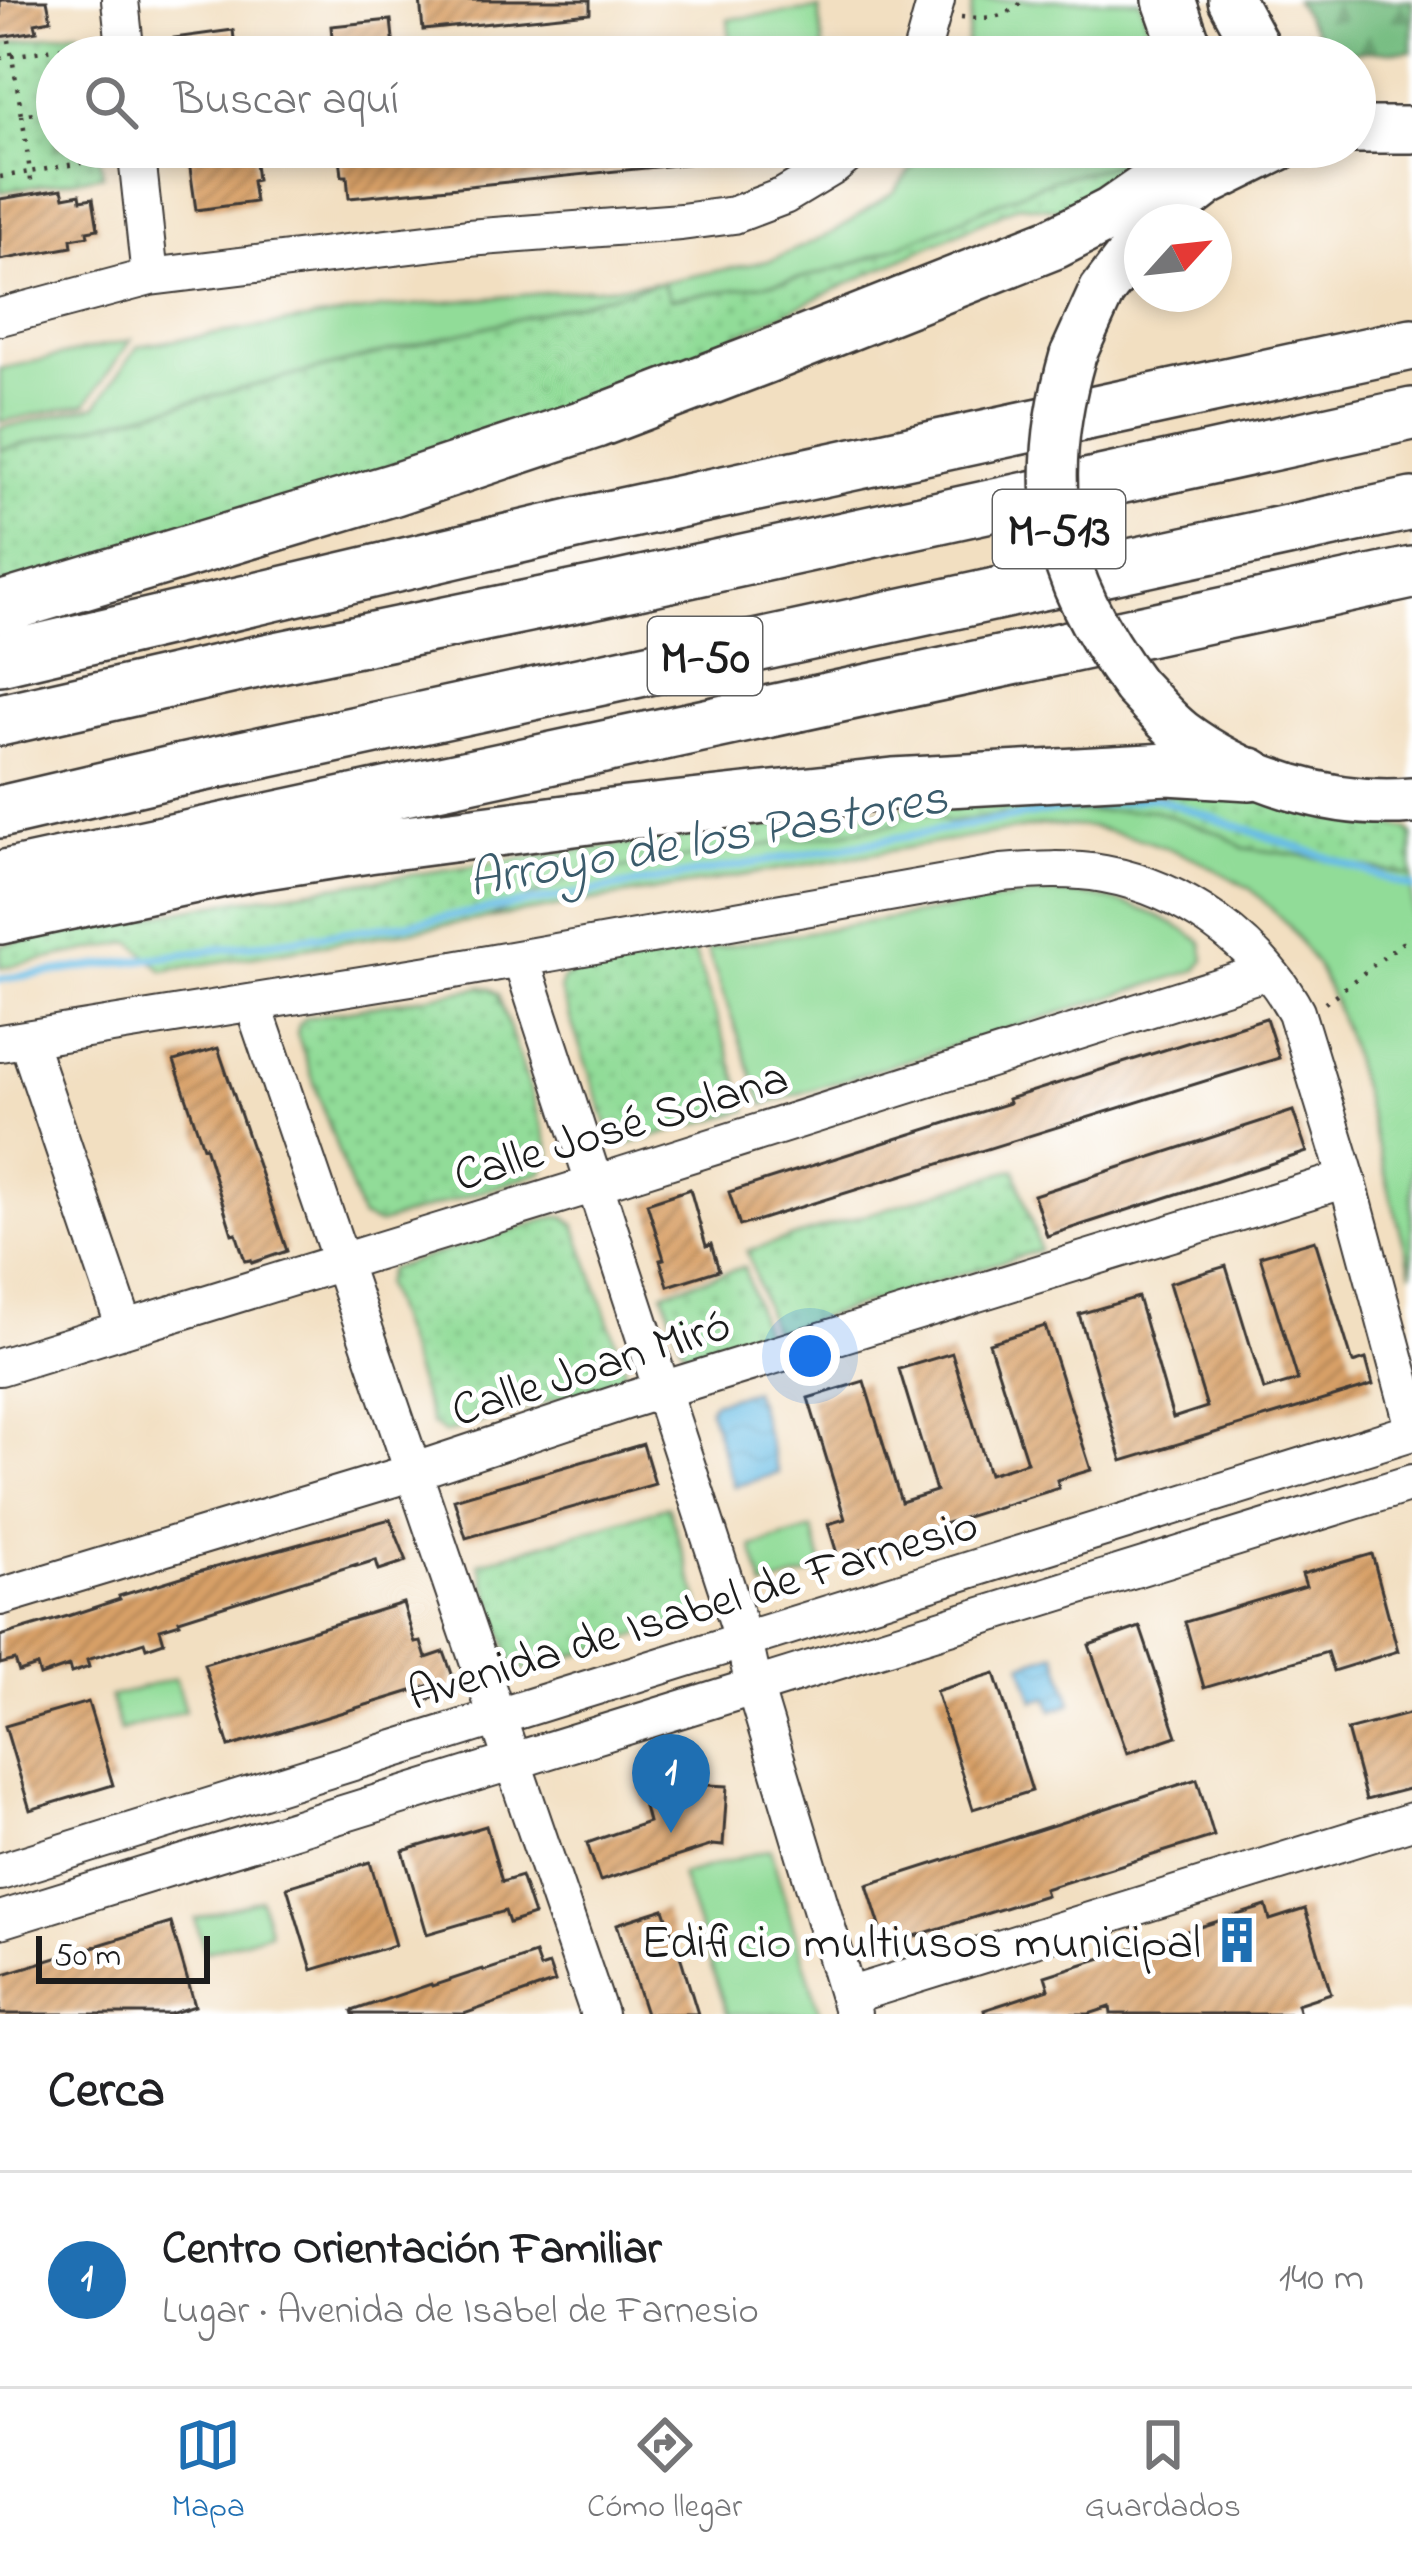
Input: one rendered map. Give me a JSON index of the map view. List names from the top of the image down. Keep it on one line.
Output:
{"streets":{"highway":["M-50"],"main road":["M-513"],"street":["Calle José Solana","Calle Joan Miró","Avenida de Isabel de Farnesio"]},"water":["Arroyo de los Pastores"],"places":{"building":["Edificio multiusos municipal"]},"scale_bar":"50 m","north":"top right","page":{"search":"Buscar aquí","pins":"1","scale":"50 m","heading":"Cerca","list":[{"mark":"1","name":"Centro Orientación Familiar","note":"Lugar · Avenida de Isabel de Farnesio","value":"140 m"}],"nav":["Mapa","Cómo llegar","Guardados"]}}
